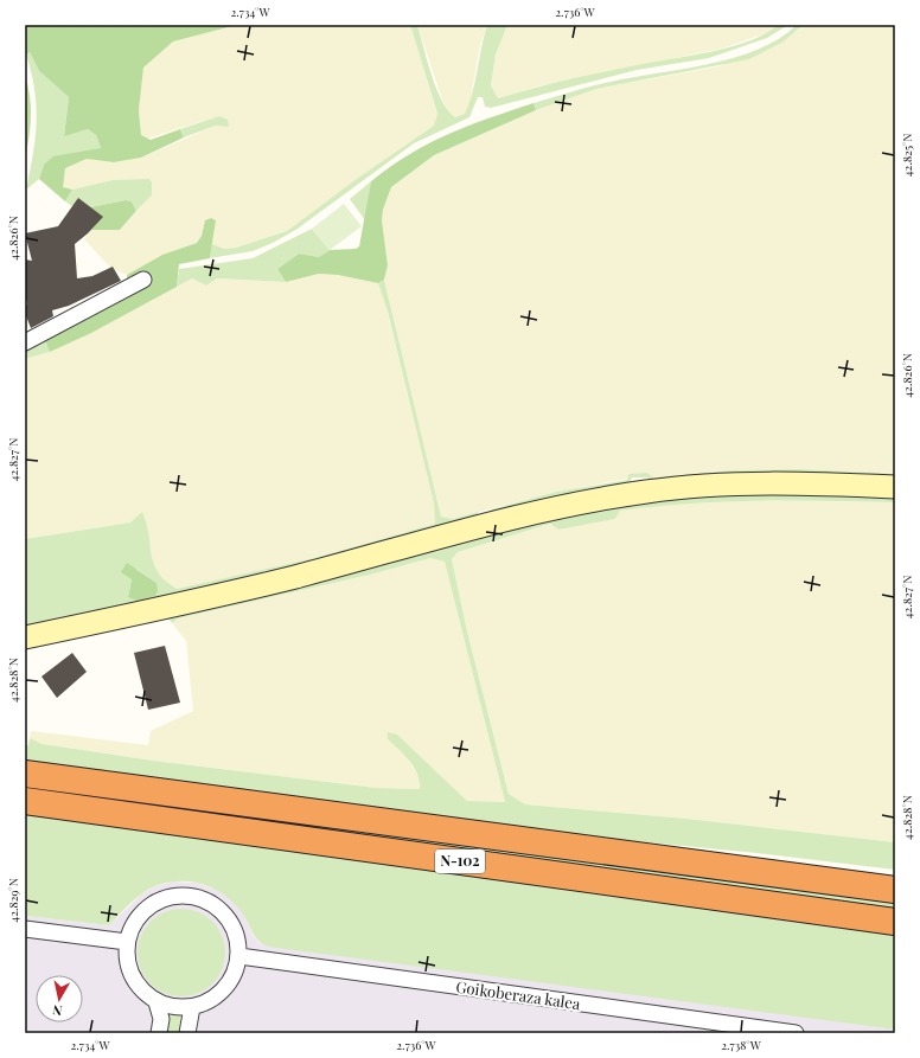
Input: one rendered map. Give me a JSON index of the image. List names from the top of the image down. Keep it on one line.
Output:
{"streets":{"highway":["N-102"],"street":["Goikoberaza kalea"]},"north":"bottom","coordinates":["2.734°W","2.736°W","42.825°N","42.826°N","42.827°N","42.828°N","42.829°N","2.738°W"]}
